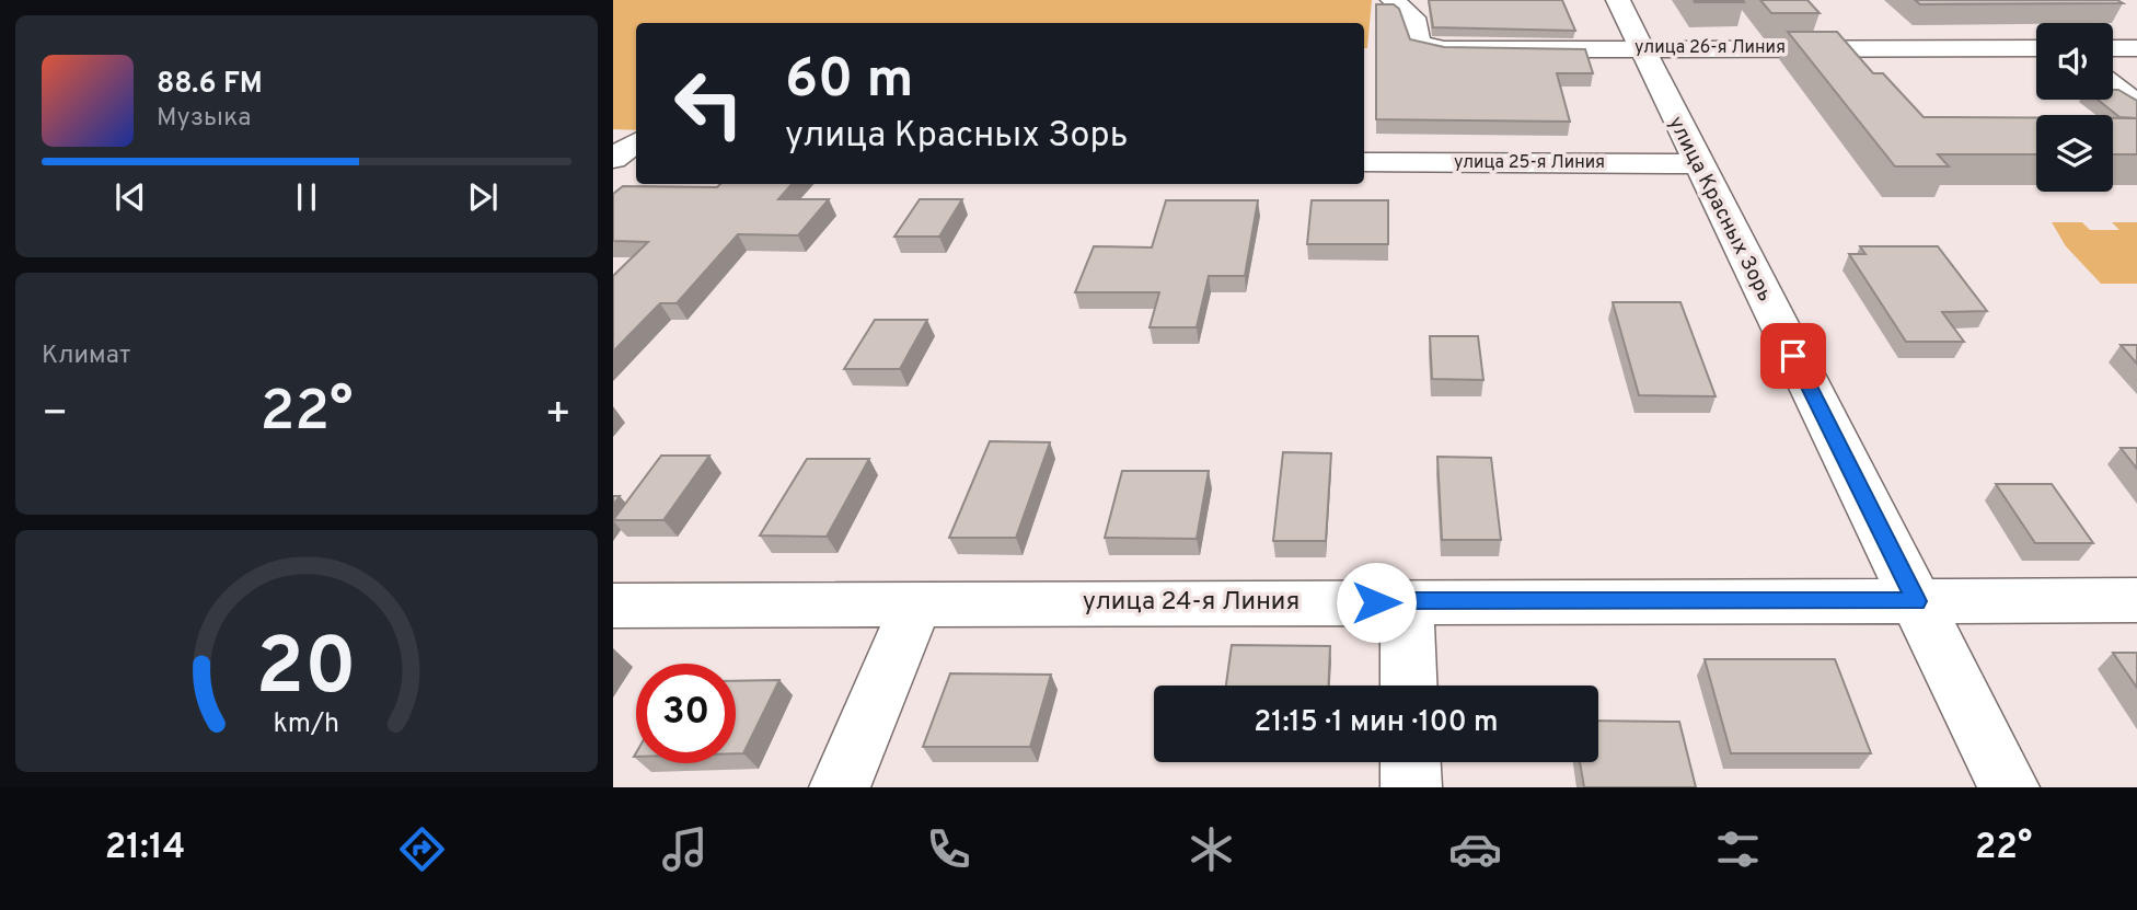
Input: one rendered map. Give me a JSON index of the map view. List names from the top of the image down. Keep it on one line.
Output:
{"streets":{"street":["улица 26-я Линия","улица 25-я Линия","улица Красных Зорь","улица 24-я Линия"]},"crossings":[["улица 26-я Линия","улица Красных Зорь"],["улица 25-я Линия","улица Красных Зорь"],["улица Красных Зорь","улица 24-я Линия"]],"page":{"turn":["60 m","улица Красных Зорь"],"song":["88.6 FM","Музыка"],"tile":"Климат","heat":["−","22°","+"],"limit":"30","trip":"21:15 · 1 мин · 100 m","tabs":["21:14","22°"],"gauge":["20","km/h"]}}
